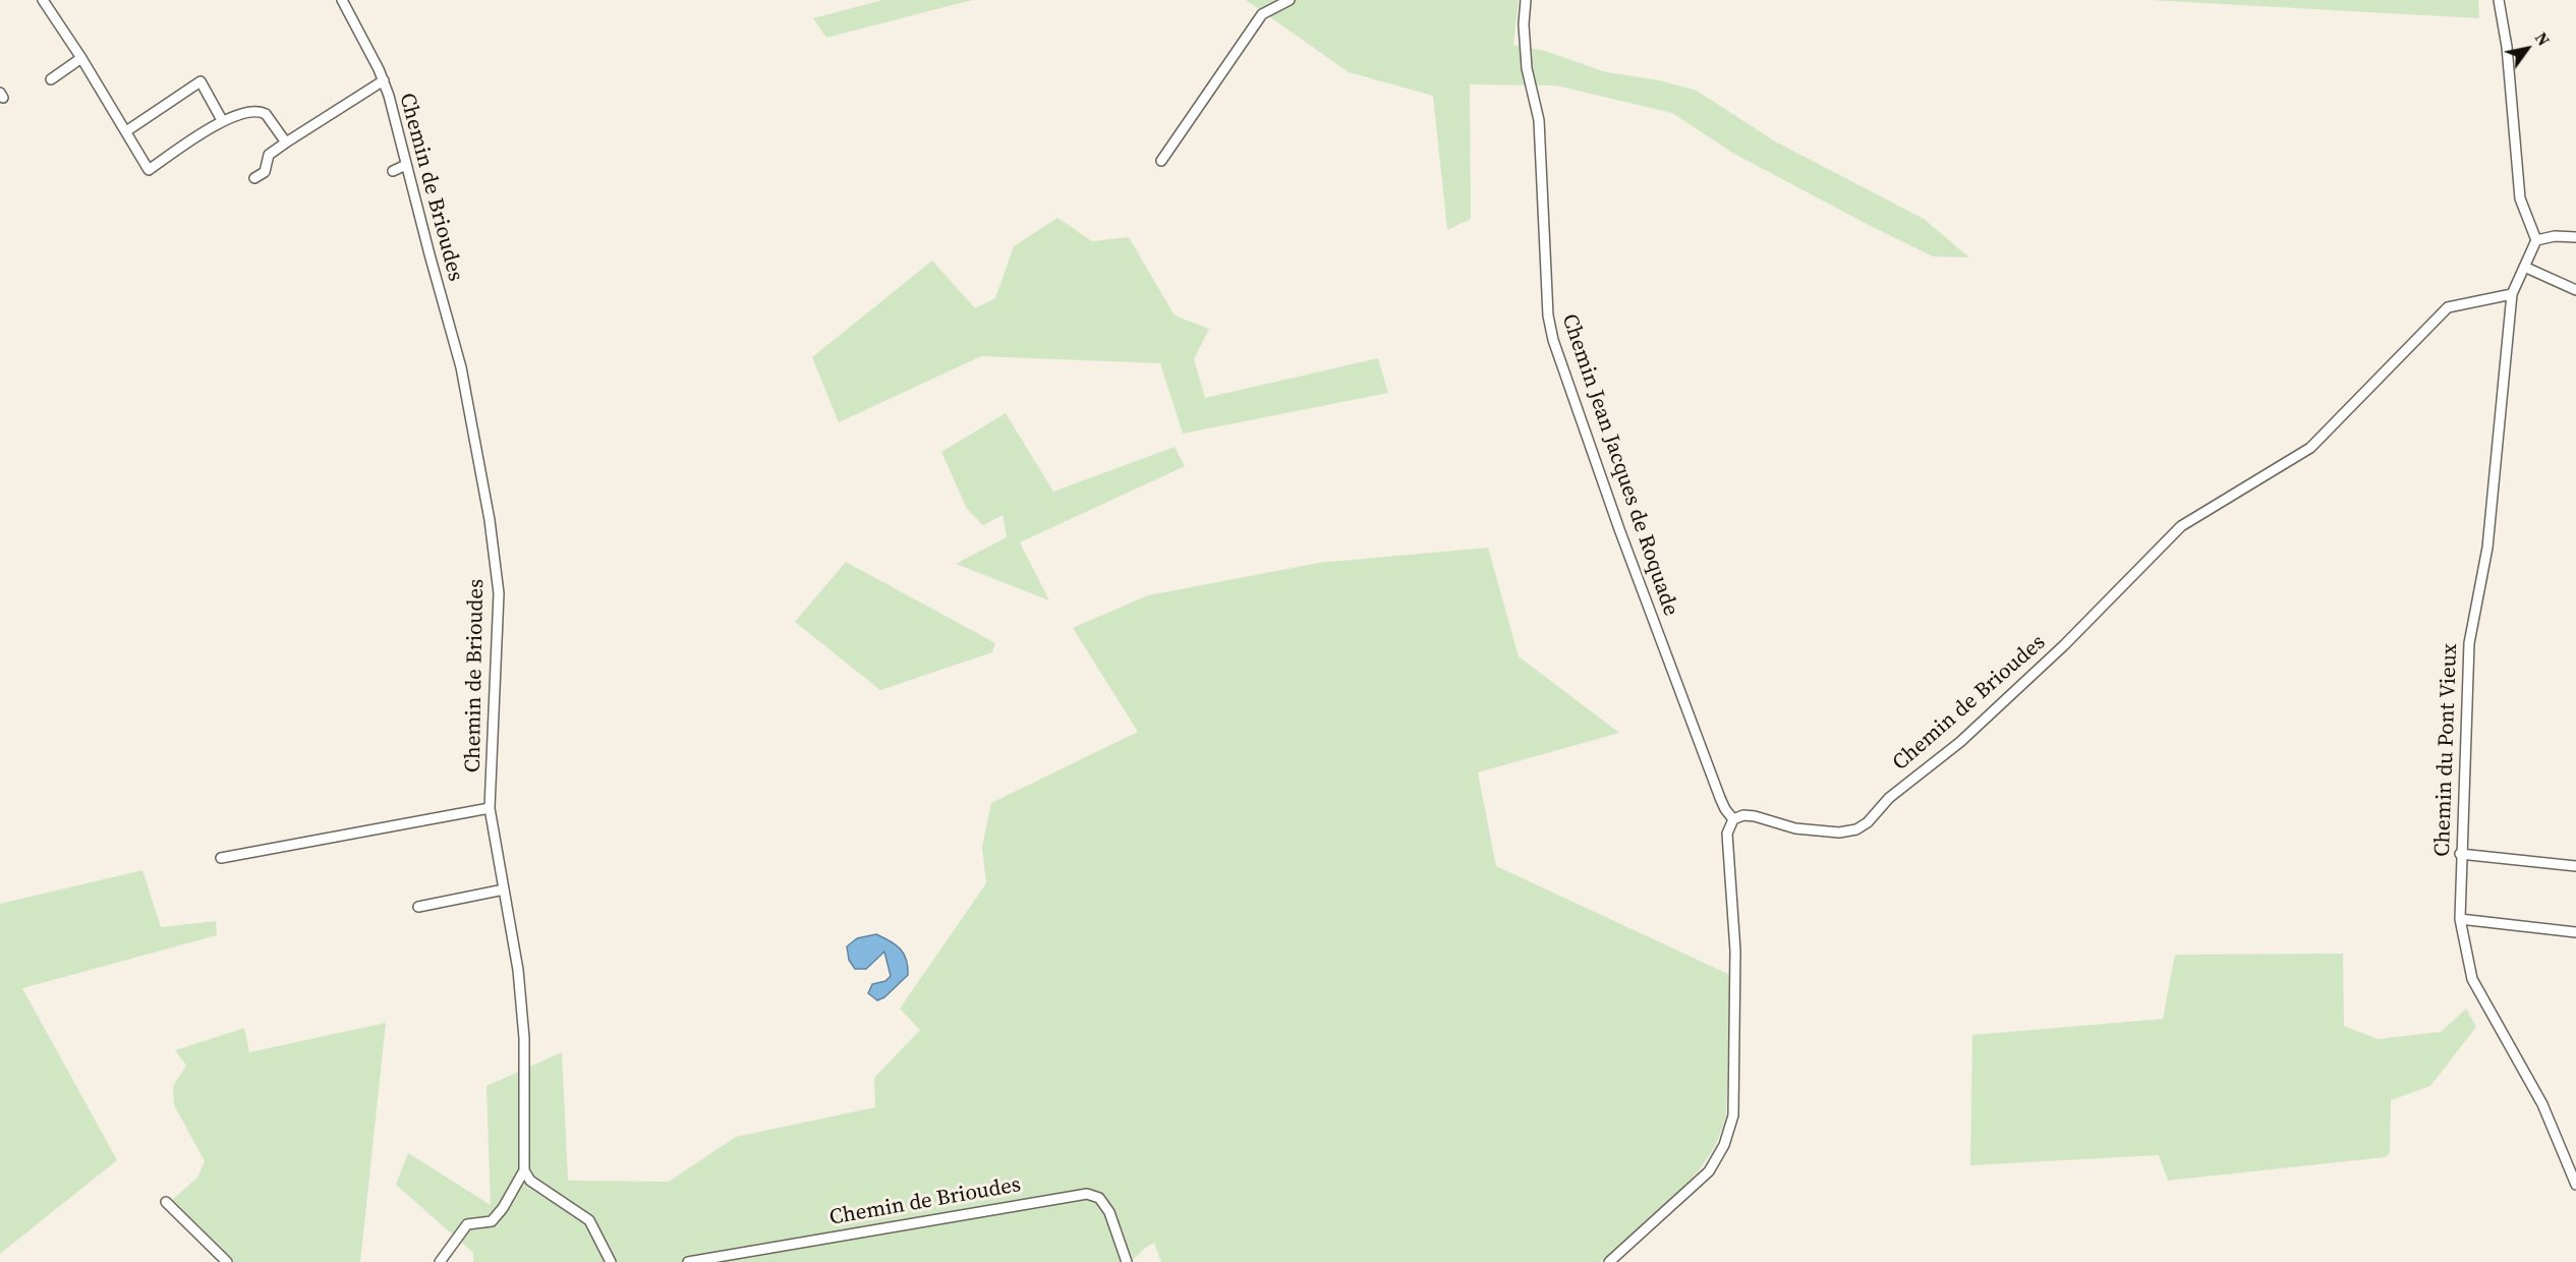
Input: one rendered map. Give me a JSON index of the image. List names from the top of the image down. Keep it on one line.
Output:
{"streets":{"street":["Chemin de Brioudes","Chemin Jean Jacques de Roquade","Chemin du Pont Vieux"]},"crossings":[["Chemin de Brioudes","Chemin Jean Jacques de Roquade"],["Chemin de Brioudes","Chemin du Pont Vieux"]],"north":"top right"}
